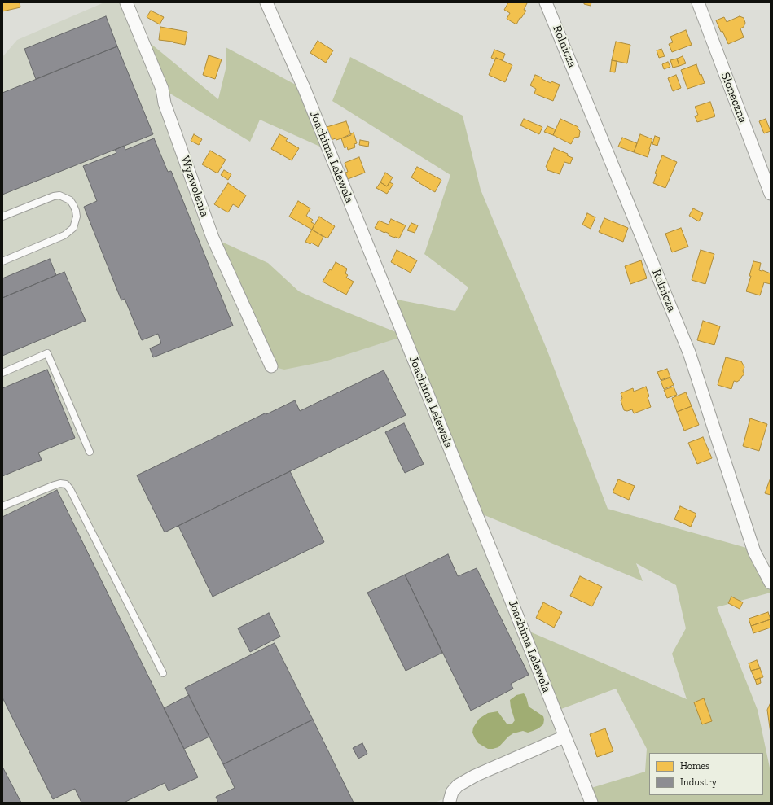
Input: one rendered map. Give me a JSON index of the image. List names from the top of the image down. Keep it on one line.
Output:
{"streets":{"street":["Rolnicza","Słoneczna","Joachima Lelewela","Wyzwolenia"]},"legend":["Homes","Industry"]}
